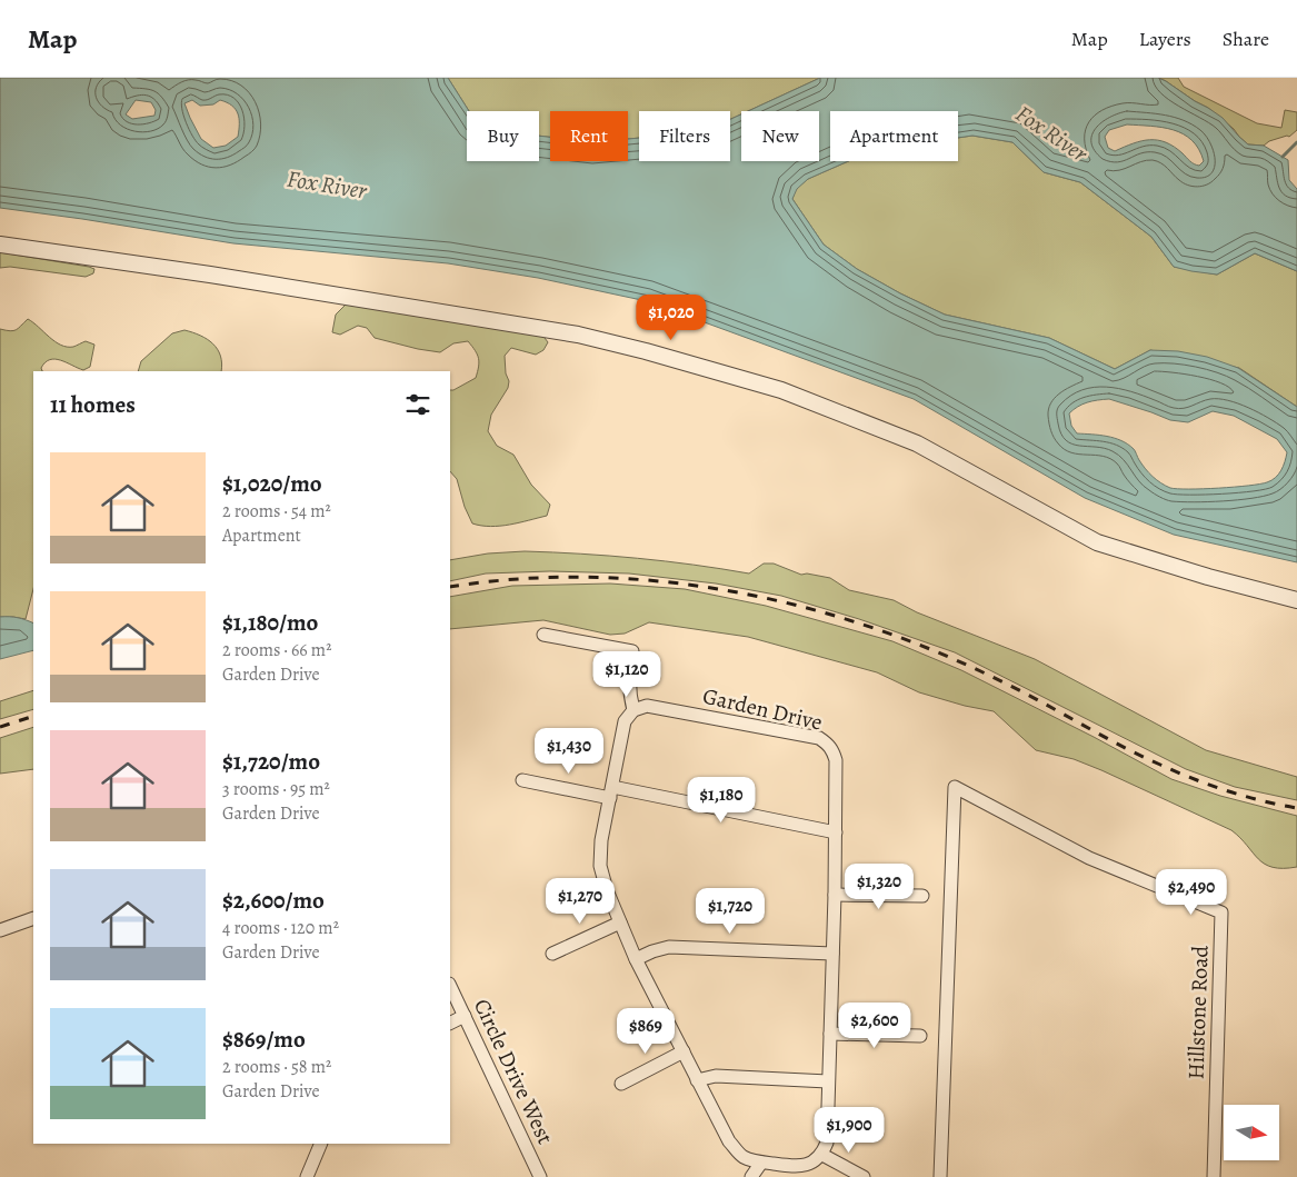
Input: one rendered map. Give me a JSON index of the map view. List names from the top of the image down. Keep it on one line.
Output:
{"streets":{"street":["Garden Drive","Hillstone Road","Circle Drive West"]},"water":["Fox River"],"north":"right","page":{"header":"Map","nav":["Map","Layers","Share"],"chip":["Buy","Rent","Filters","New","Apartment"],"price":["$1,020","$1,120","$1,430","$1,180","$1,320","$2,490","$1,270","$1,720","$2,600","$869","$1,900"],"heading":"11 homes","list":[{"name":"$1,020/mo","note":"2 rooms · 54 m² · Apartment"},{"name":"$1,180/mo","note":"2 rooms · 66 m² · Garden Drive"},{"name":"$1,720/mo","note":"3 rooms · 95 m² · Garden Drive"},{"name":"$2,600/mo","note":"4 rooms · 120 m² · Garden Drive"},{"name":"$869/mo","note":"2 rooms · 58 m² · Garden Drive"}]}}
